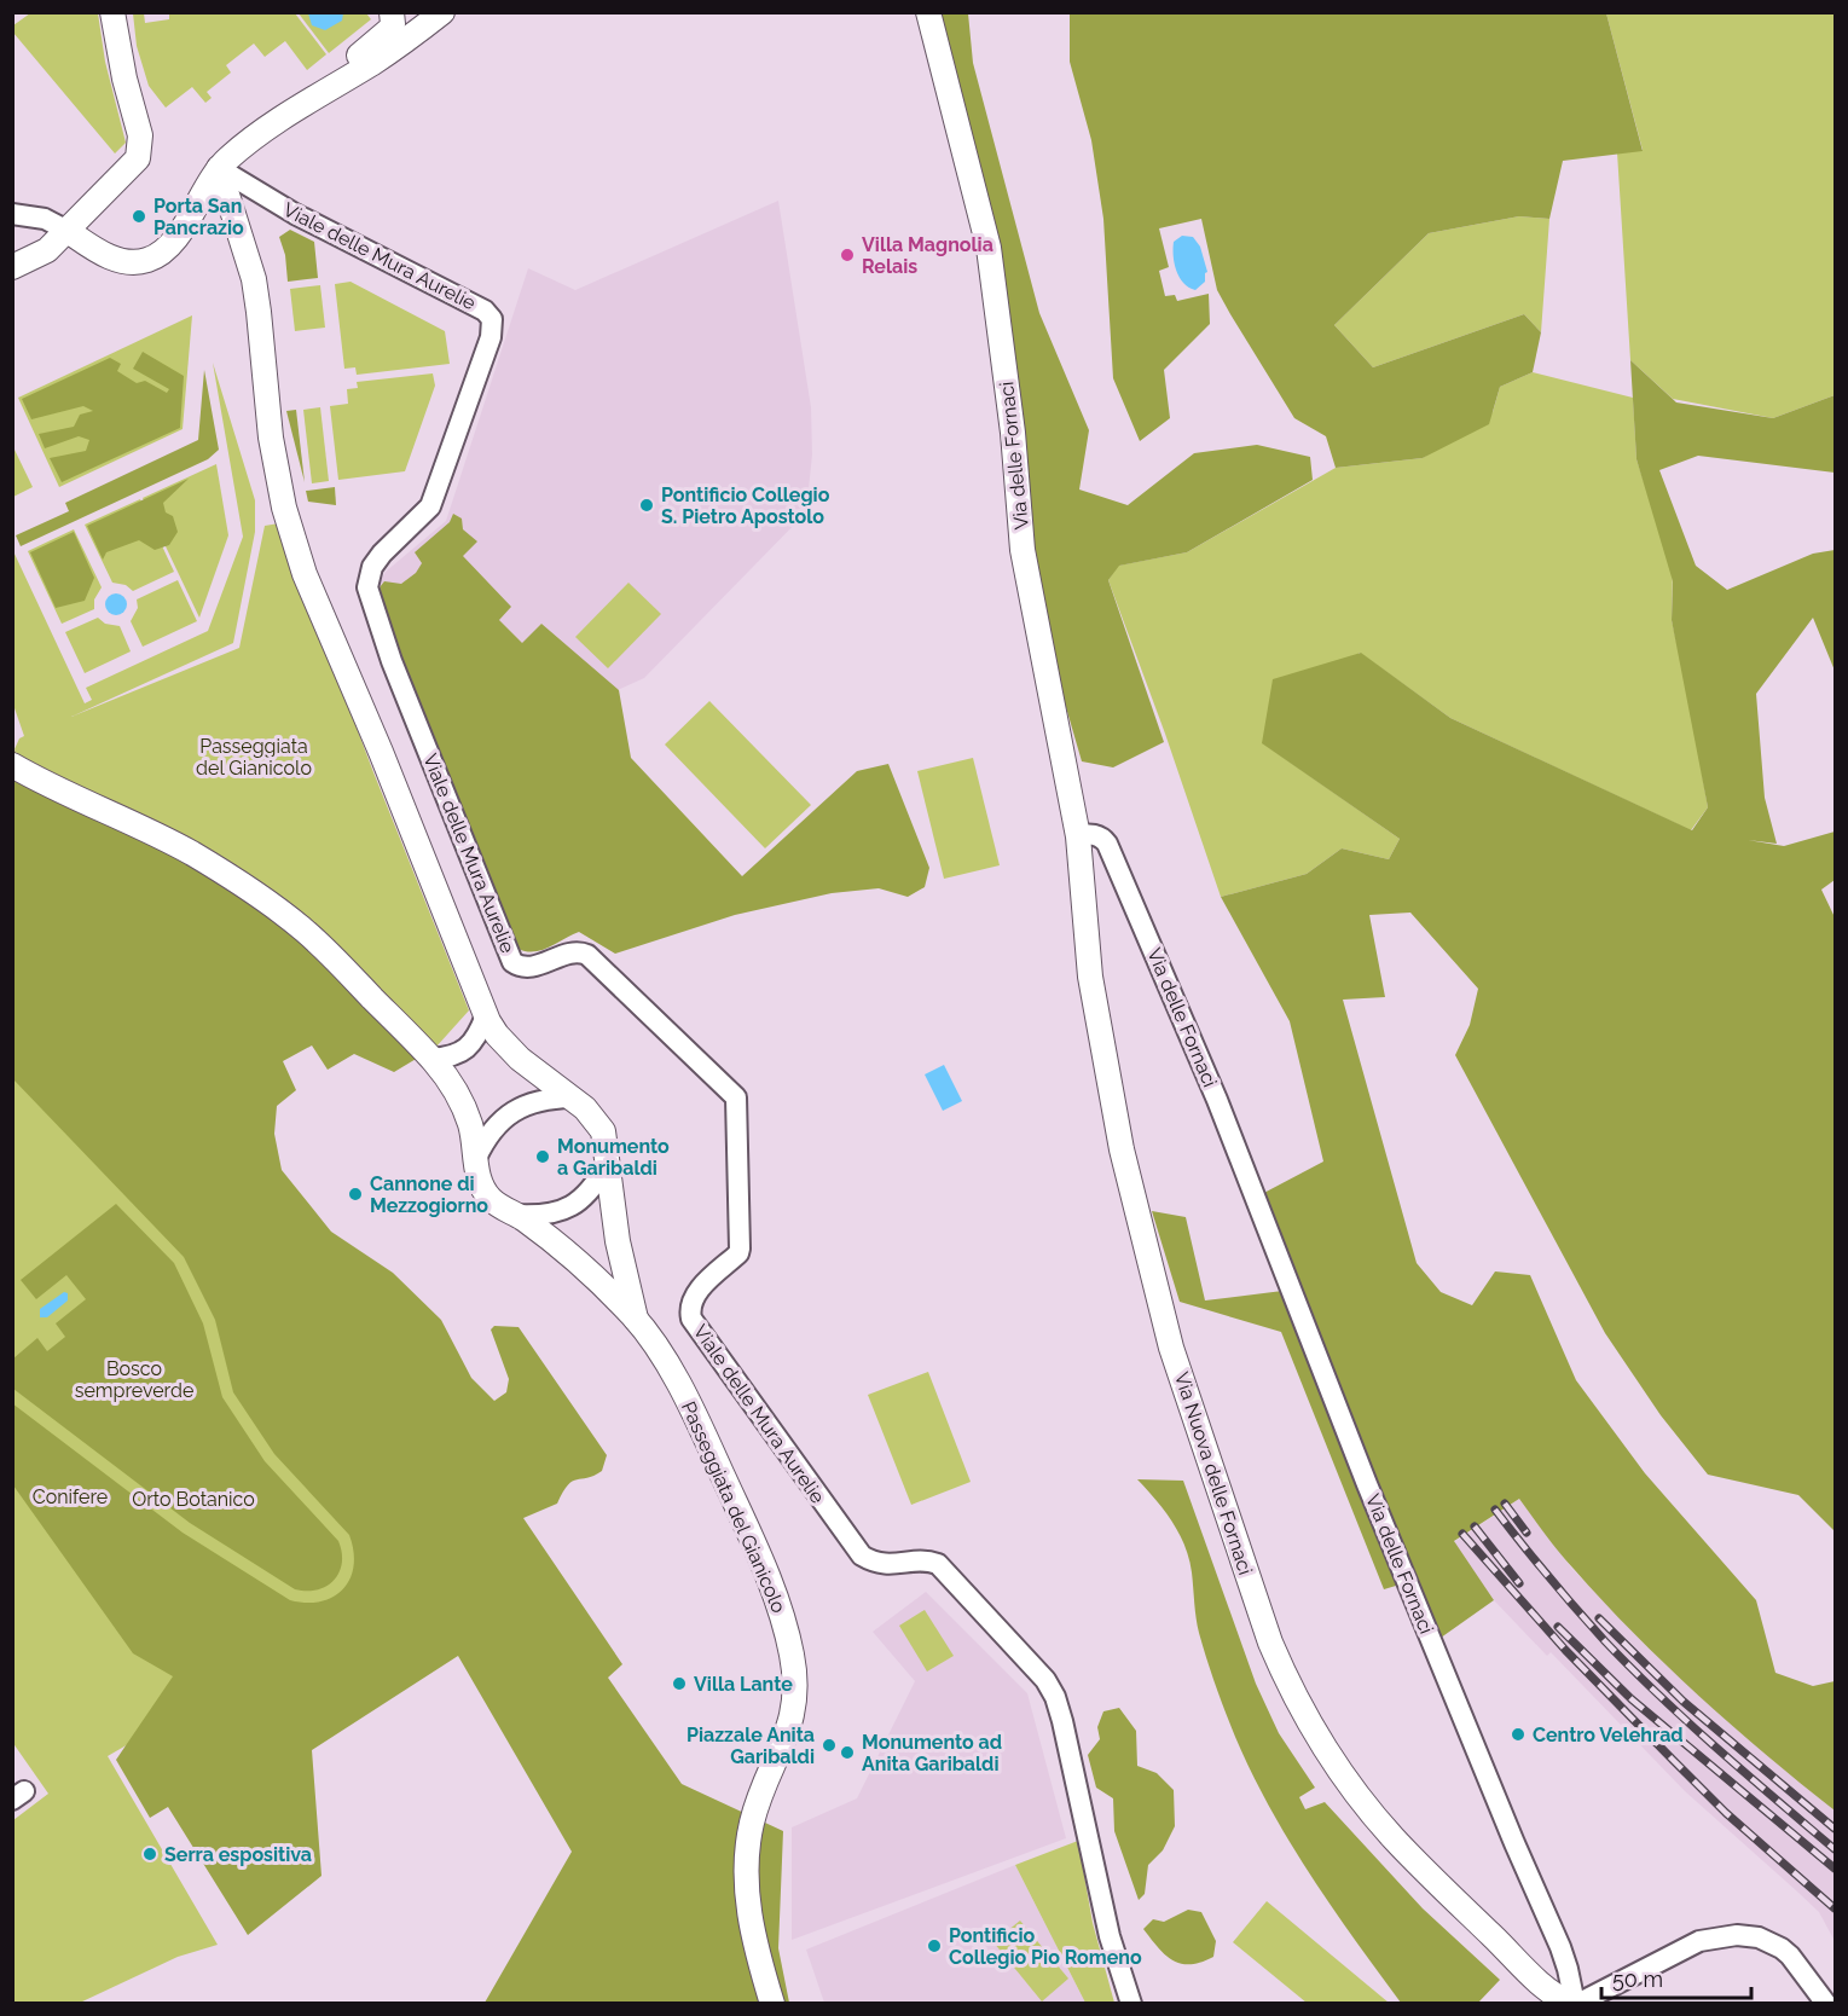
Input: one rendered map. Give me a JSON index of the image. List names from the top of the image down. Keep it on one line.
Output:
{"streets":{"street":["Viale delle Mura Aurelie","Via delle Fornaci","Via Nuova delle Fornaci","Passeggiata del Gianicolo"]},"crossings":[["Via delle Fornaci","Via Nuova delle Fornaci"]],"parks":["Passeggiata del Gianicolo","Bosco sempreverde","Conifere","Orto Botanico"],"places":["Porta San Pancrazio","Villa Magnolia Relais","Pontificio Collegio S. Pietro Apostolo","Monumento a Garibaldi","Cannone di Mezzogiorno","Villa Lante","Centro Velehrad","Piazzale Anita Garibaldi","Monumento ad Anita Garibaldi","Serra espositiva","Pontificio Collegio Pio Romeno"],"scale_bar":"50 m"}
